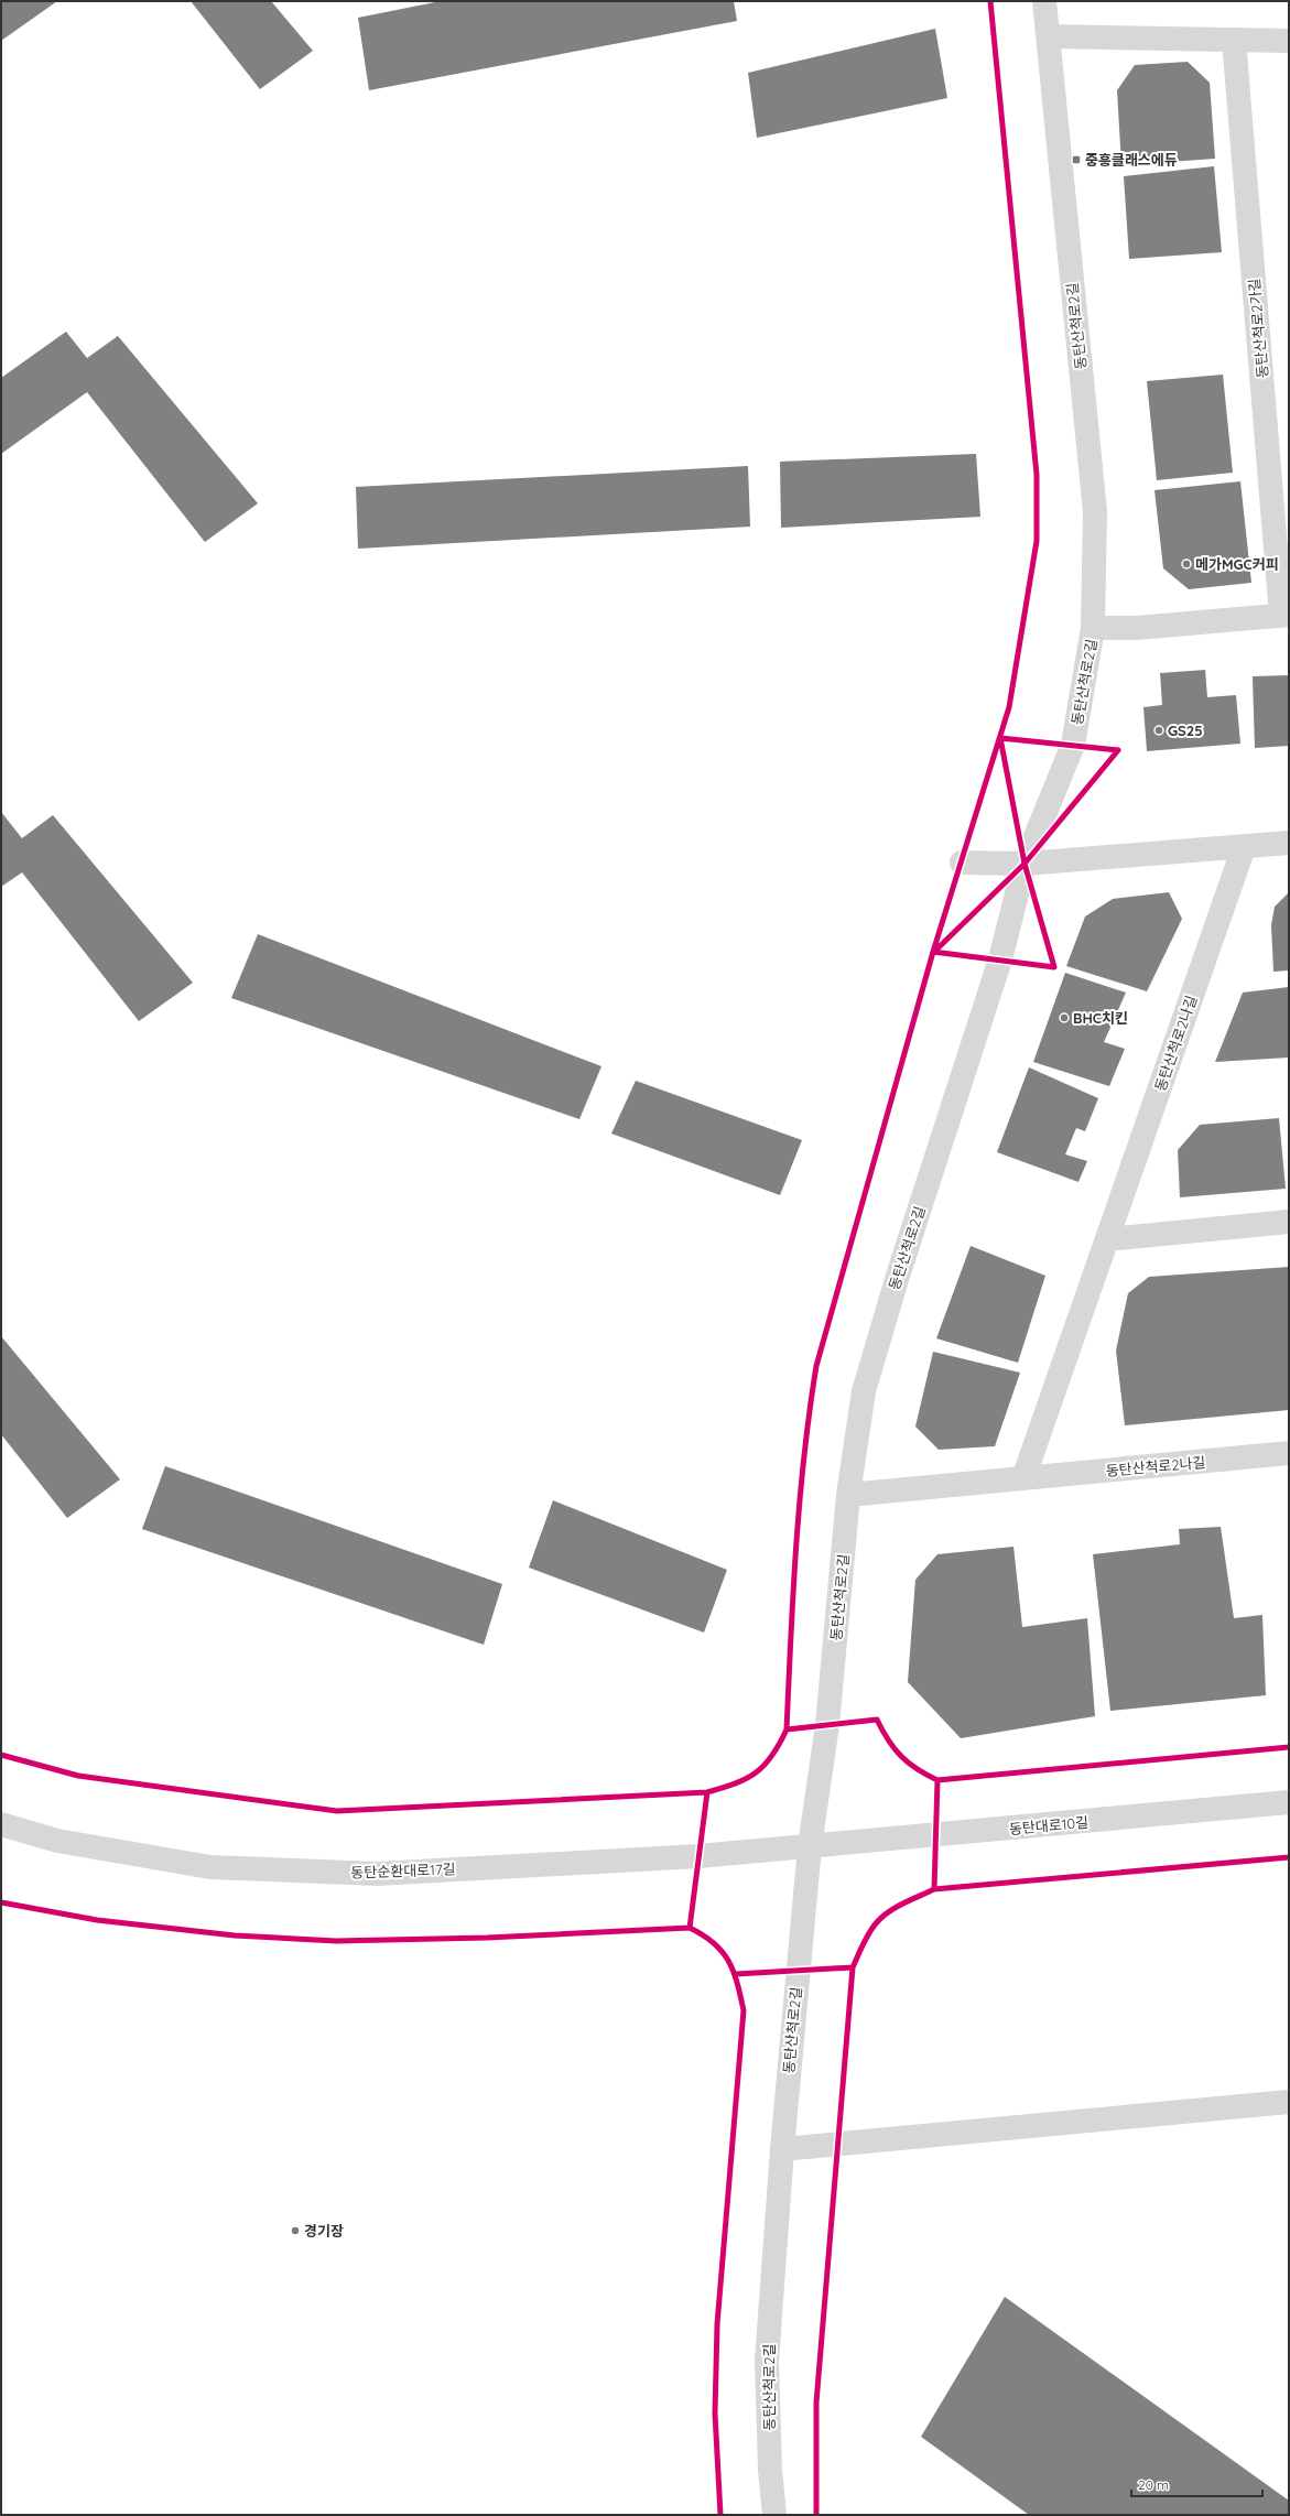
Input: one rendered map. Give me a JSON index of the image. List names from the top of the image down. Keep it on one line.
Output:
{"streets":{"street":["동탄산척로2길","동탄산척로2가길","동탄산척로2나길","동탄대로10길","동탄순환대로17길"]},"crossings":[["동탄산척로2길","동탄산척로2가길"],["동탄산척로2길","동탄산척로2나길"],["동탄산척로2길","동탄대로10길"],["동탄산척로2길","동탄순환대로17길"],["동탄대로10길","동탄순환대로17길"]],"places":{"transit":["중흥클래스에듀"],"other":["메가MGC커피","GS25","BHC치킨","경기장"]},"scale_bar":"20 m"}
